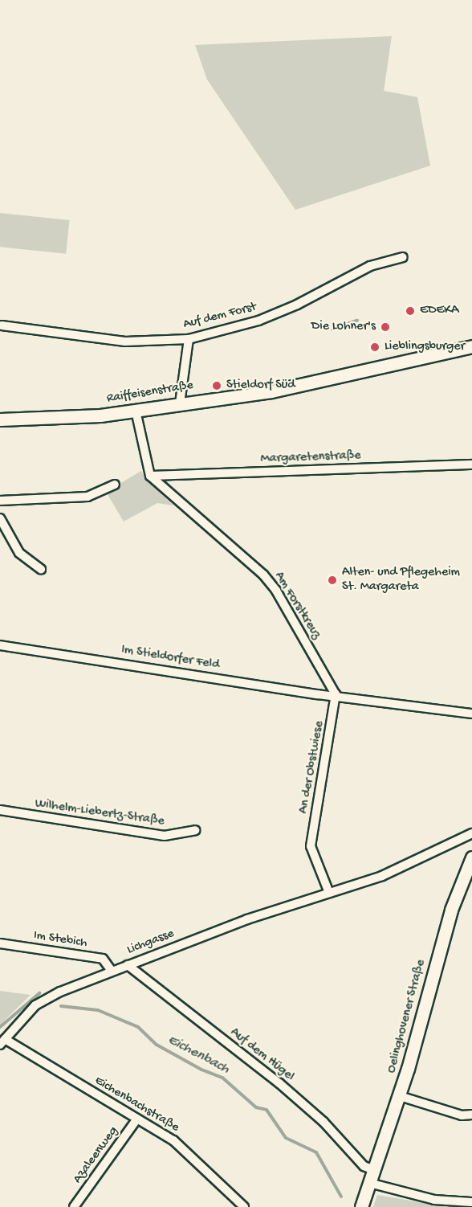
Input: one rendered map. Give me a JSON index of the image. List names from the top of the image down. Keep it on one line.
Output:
{"streets":{"main road":["Raiffeisenstraße","Oelinghovener Straße"],"street":["Auf dem Forst","Margaretenstraße","Am Forstkreuz","Im Stieldorfer Feld","An der Obstwiese","Wilhelm-Liebertz-Straße","Im Stebich","Lichgasse","Auf dem Hügel","Eichenbachstraße","Azaleenweg"]},"crossings":[["Margaretenstraße","Am Forstkreuz"],["Am Forstkreuz","Im Stieldorfer Feld"],["Am Forstkreuz","An der Obstwiese"],["Im Stieldorfer Feld","An der Obstwiese"],["An der Obstwiese","Lichgasse"],["Im Stebich","Lichgasse"],["Lichgasse","Auf dem Hügel"],["Lichgasse","Eichenbachstraße"],["Oelinghovener Straße","Auf dem Hügel"],["Eichenbachstraße","Azaleenweg"]],"water":["Eichenbach"],"places":["EDEKA","Die Lohner's","Lieblingsburger","Stieldorf Süd","Alten- und Pflegeheim St. Margareta"]}
